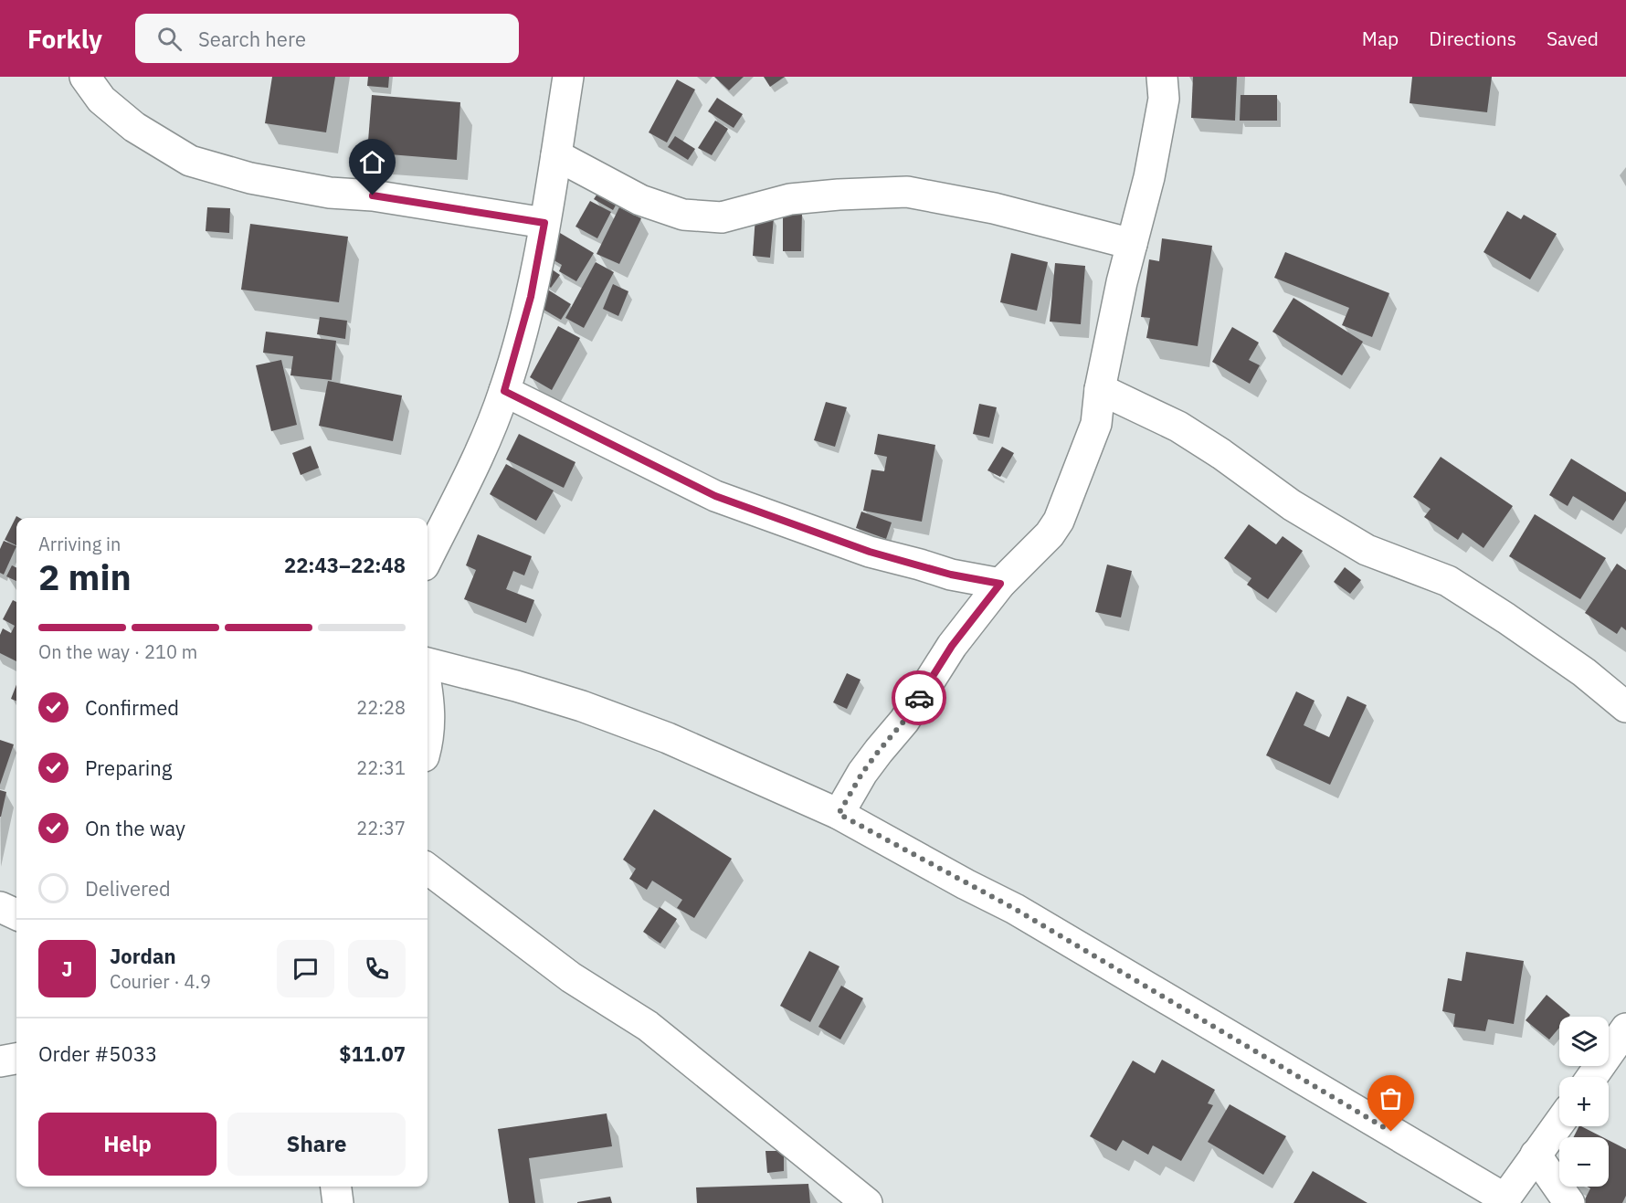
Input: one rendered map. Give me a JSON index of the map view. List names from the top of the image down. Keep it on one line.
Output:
{"page":{"header":"Forkly","search":"Search here","nav":["Map","Directions","Saved"],"heading":["2 min","Arriving in","22:43–22:48"],"panel":["Jordan","Courier · 4.9","Order #5033","$11.07"],"bar":"On the way · 210 m","list":[["Confirmed","22:28"],["Preparing","22:31"],["On the way","22:37"],"Delivered"],"round":"J","map_buttons":["+","−"],"buttons":["Help","Share"]}}
